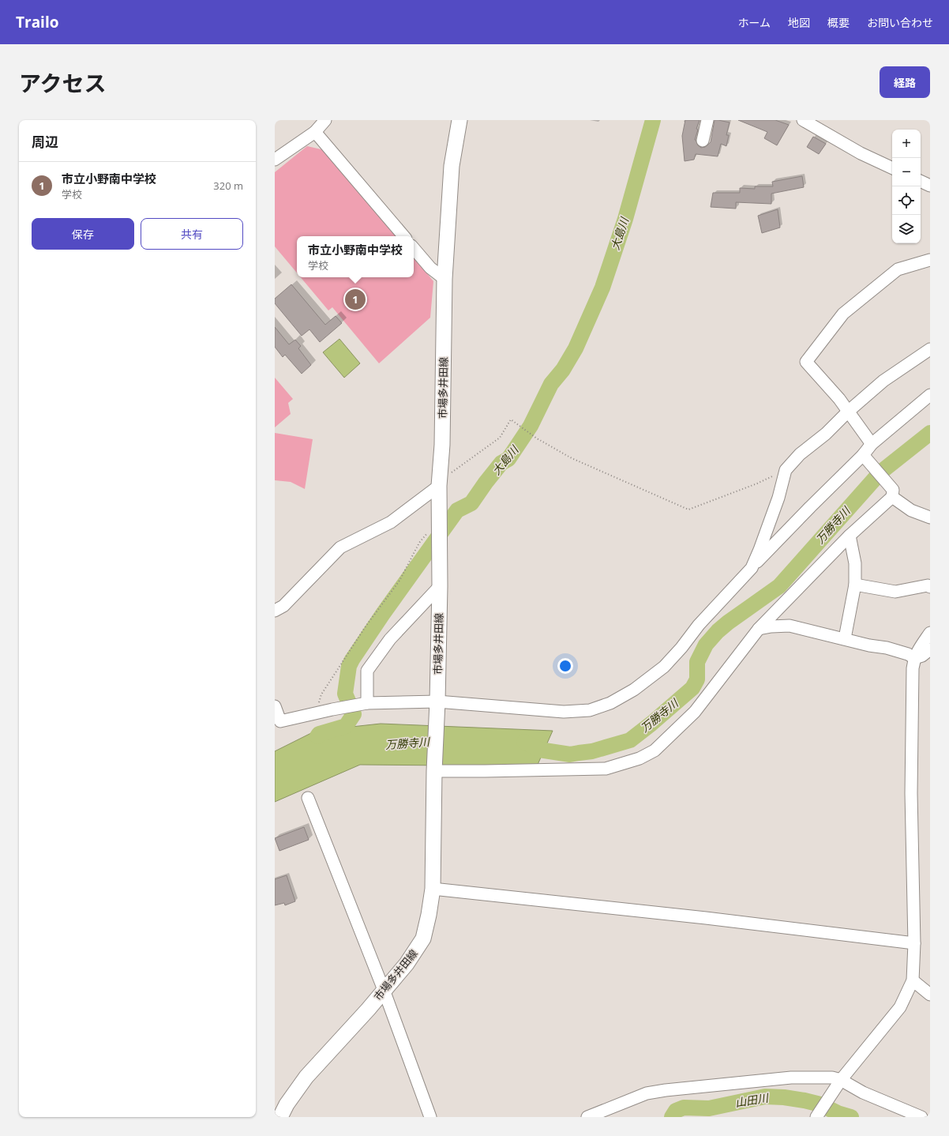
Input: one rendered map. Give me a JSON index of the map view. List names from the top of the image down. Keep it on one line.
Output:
{"streets":{"main road":["市場多井田線"]},"water":["大島川","万勝寺川","山田川"],"page":{"header":"Trailo","nav":["ホーム","地図","概要","お問い合わせ"],"title":"アクセス","buttons":["経路",["保存","共有"]],"heading":"周辺","map_buttons":["+","−"],"list":[{"mark":"1","name":"市立小野南中学校","note":"学校","value":"320 m"}],"popup":["市立小野南中学校","学校"],"pins":"1"}}
